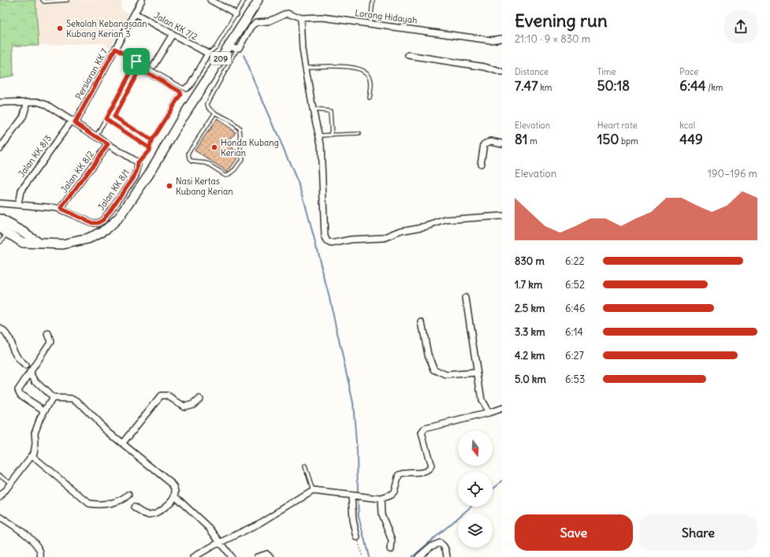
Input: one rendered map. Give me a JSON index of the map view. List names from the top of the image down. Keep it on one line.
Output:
{"streets":{"main road":["209"],"street":["Lorong Hidayah","Jalan KK 7/2","Persiaran KK 7","Jalan KK 8/3","Jalan KK 8/2","Jalan KK 8/1"]},"crossings":[["Jalan KK 7/2","Persiaran KK 7"],["Persiaran KK 7","Jalan KK 8/3"],["Jalan KK 8/2","Jalan KK 8/1"]],"places":["Sekolah Kebangsaan Kubang Kerian 3","Honda Kubang Kerian","Nasi Kertas Kubang Kerian"],"north":"bottom","page":{"heading":["Evening run","21:10 · 9 × 830 m"],"stats":[["Distance","7.47 km"],["Time","50:18"],["Pace","6:44 /km"],["Elevation","81 m"],["Heart rate","150 bpm"],["kcal","449"]],"chart":["Elevation","190–196 m"],"list":[{"name":"830 m","note":"6:22"},{"name":"1.7 km","note":"6:52"},{"name":"2.5 km","note":"6:46"},{"name":"3.3 km","note":"6:14"},{"name":"4.2 km","note":"6:27"},{"name":"5.0 km","note":"6:53"}],"buttons":["Save","Share"]}}
